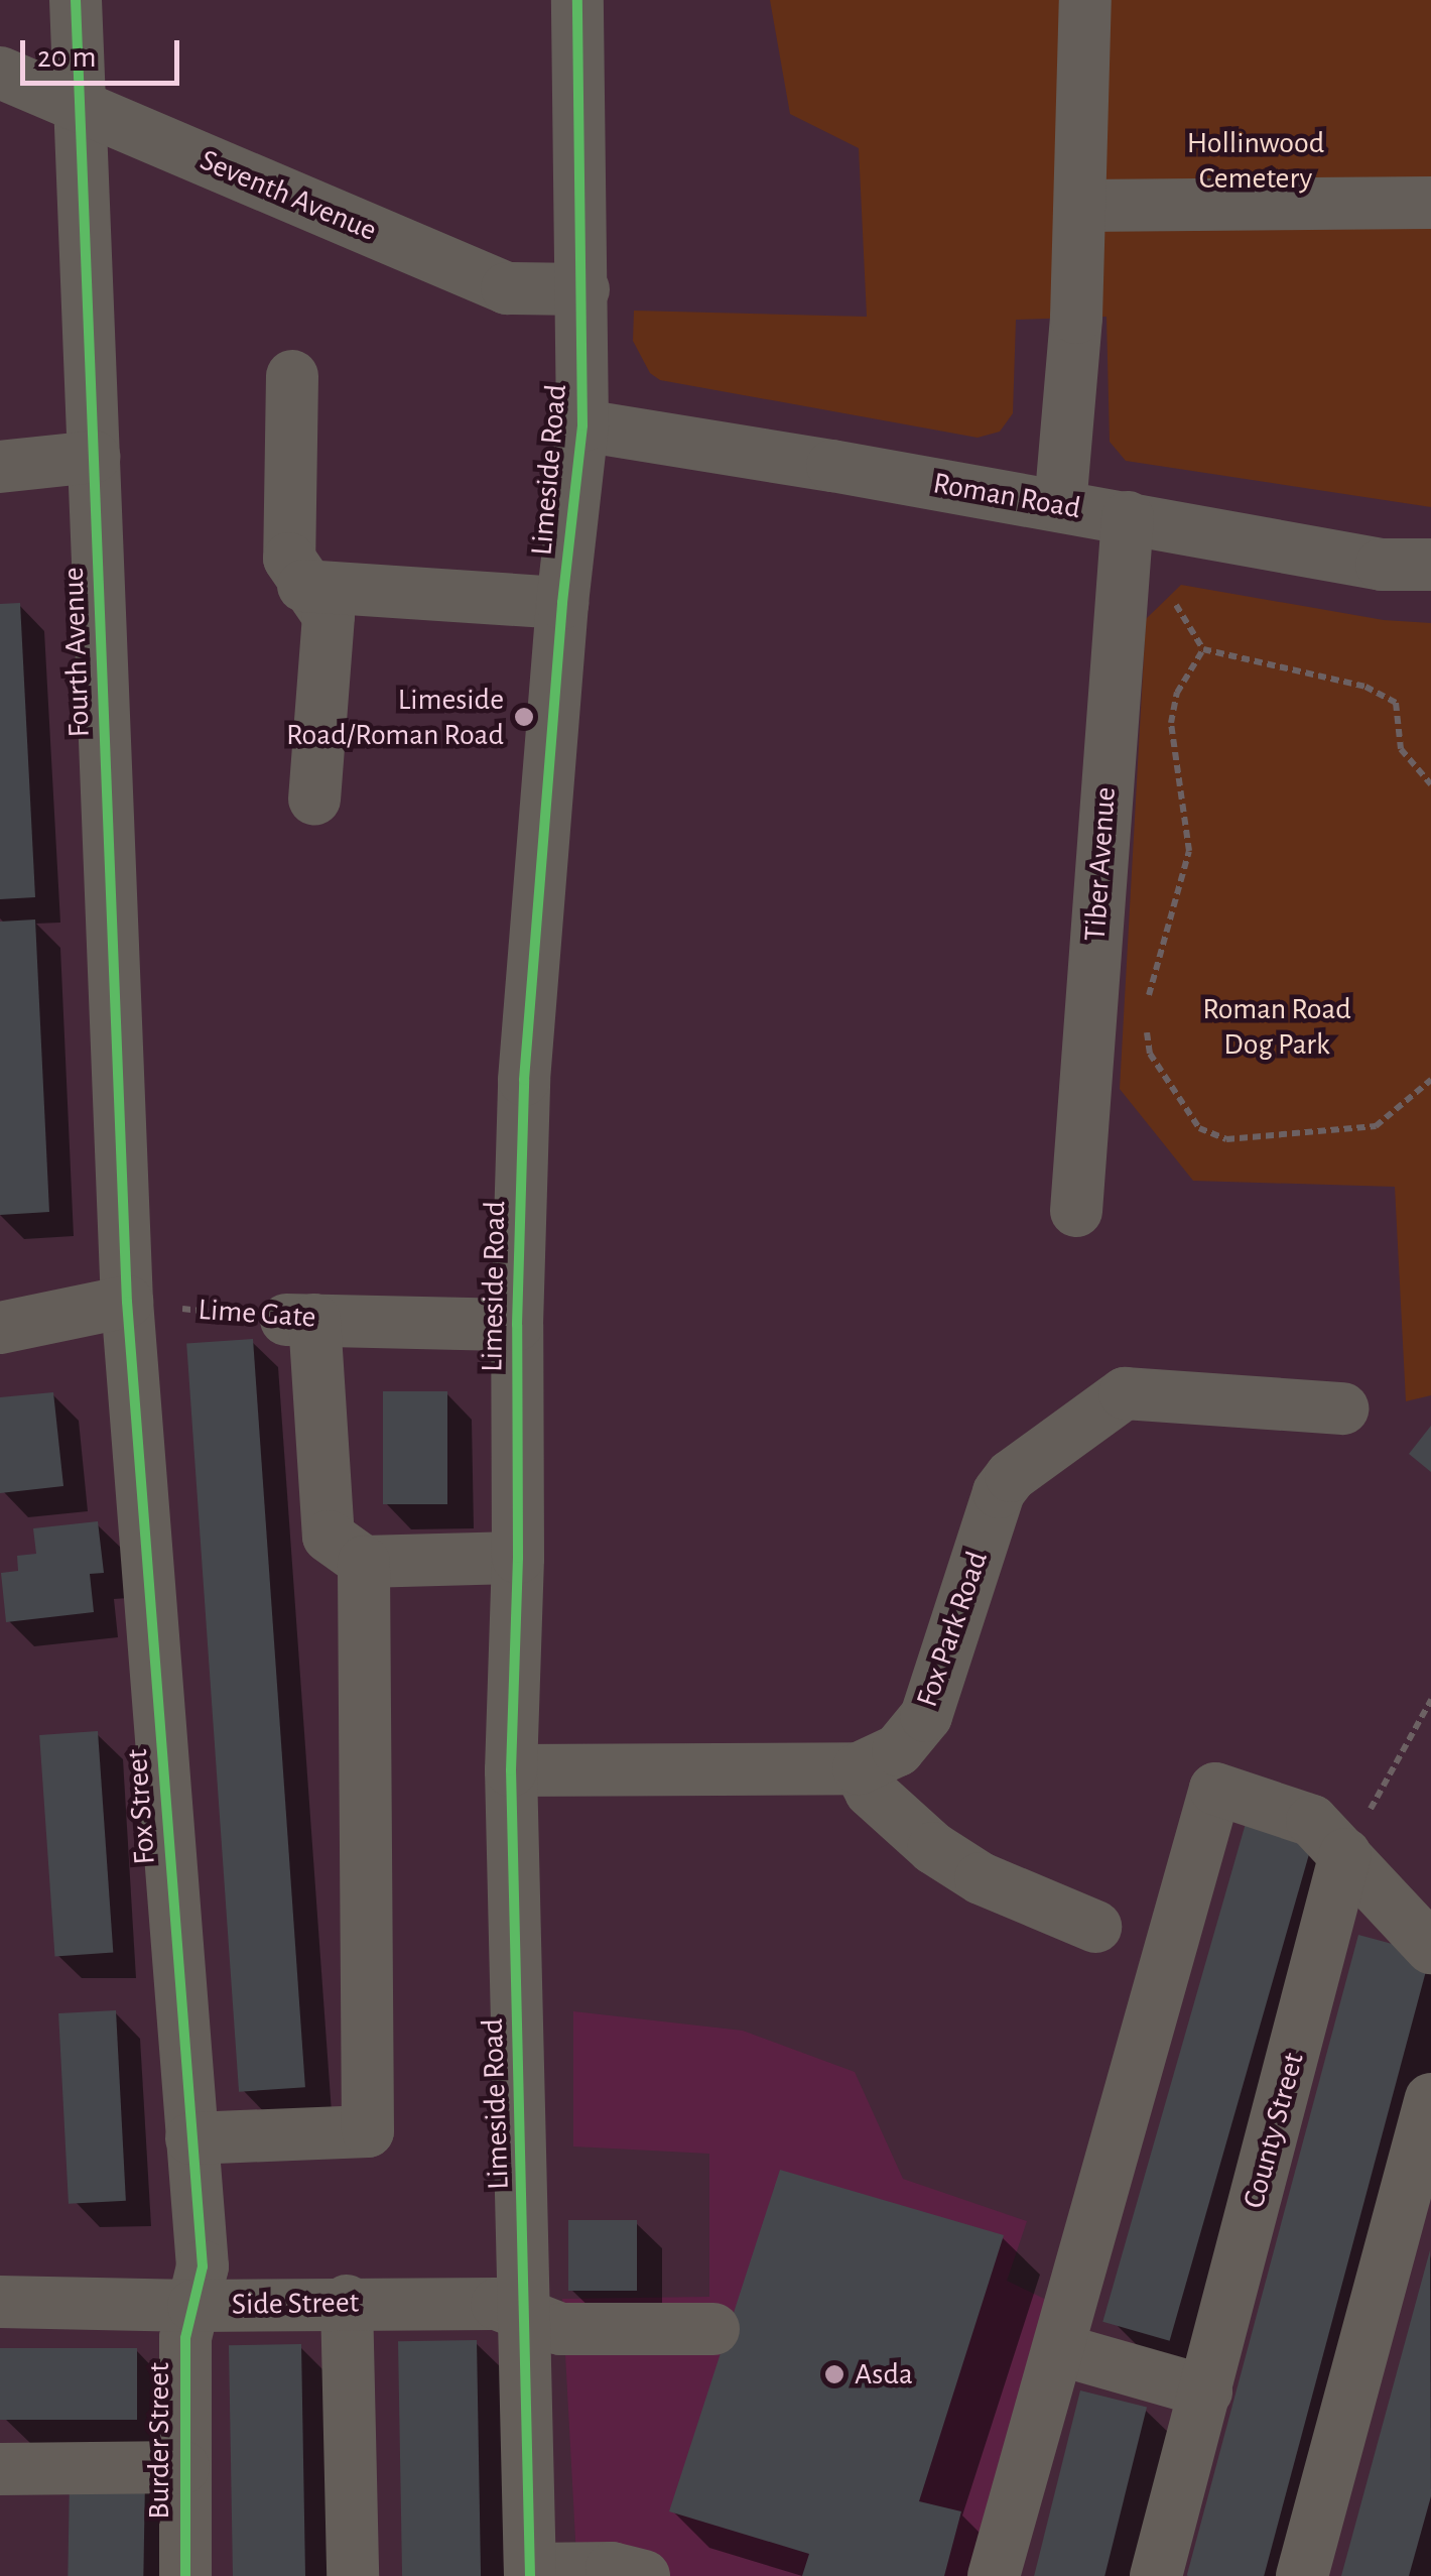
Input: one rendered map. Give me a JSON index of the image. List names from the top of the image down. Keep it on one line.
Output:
{"streets":{"street":["Seventh Avenue","Limeside Road","Roman Road","Fourth Avenue","Tiber Avenue","Lime Gate","Fox Park Road","Fox Street","County Street","Side Street","Burder Street"]},"crossings":[["Seventh Avenue","Limeside Road"],["Seventh Avenue","Fourth Avenue"],["Limeside Road","Roman Road"],["Limeside Road","Lime Gate"],["Limeside Road","Fox Park Road"],["Limeside Road","Side Street"],["Roman Road","Tiber Avenue"],["Fourth Avenue","Lime Gate"],["Fourth Avenue","Fox Street"],["Lime Gate","Fox Street"],["Fox Street","Side Street"],["Fox Street","Burder Street"],["Side Street","Burder Street"]],"parks":["Hollinwood Cemetery","Roman Road Dog Park"],"places":["Limeside Road/Roman Road","Asda"],"scale_bar":"20 m"}
